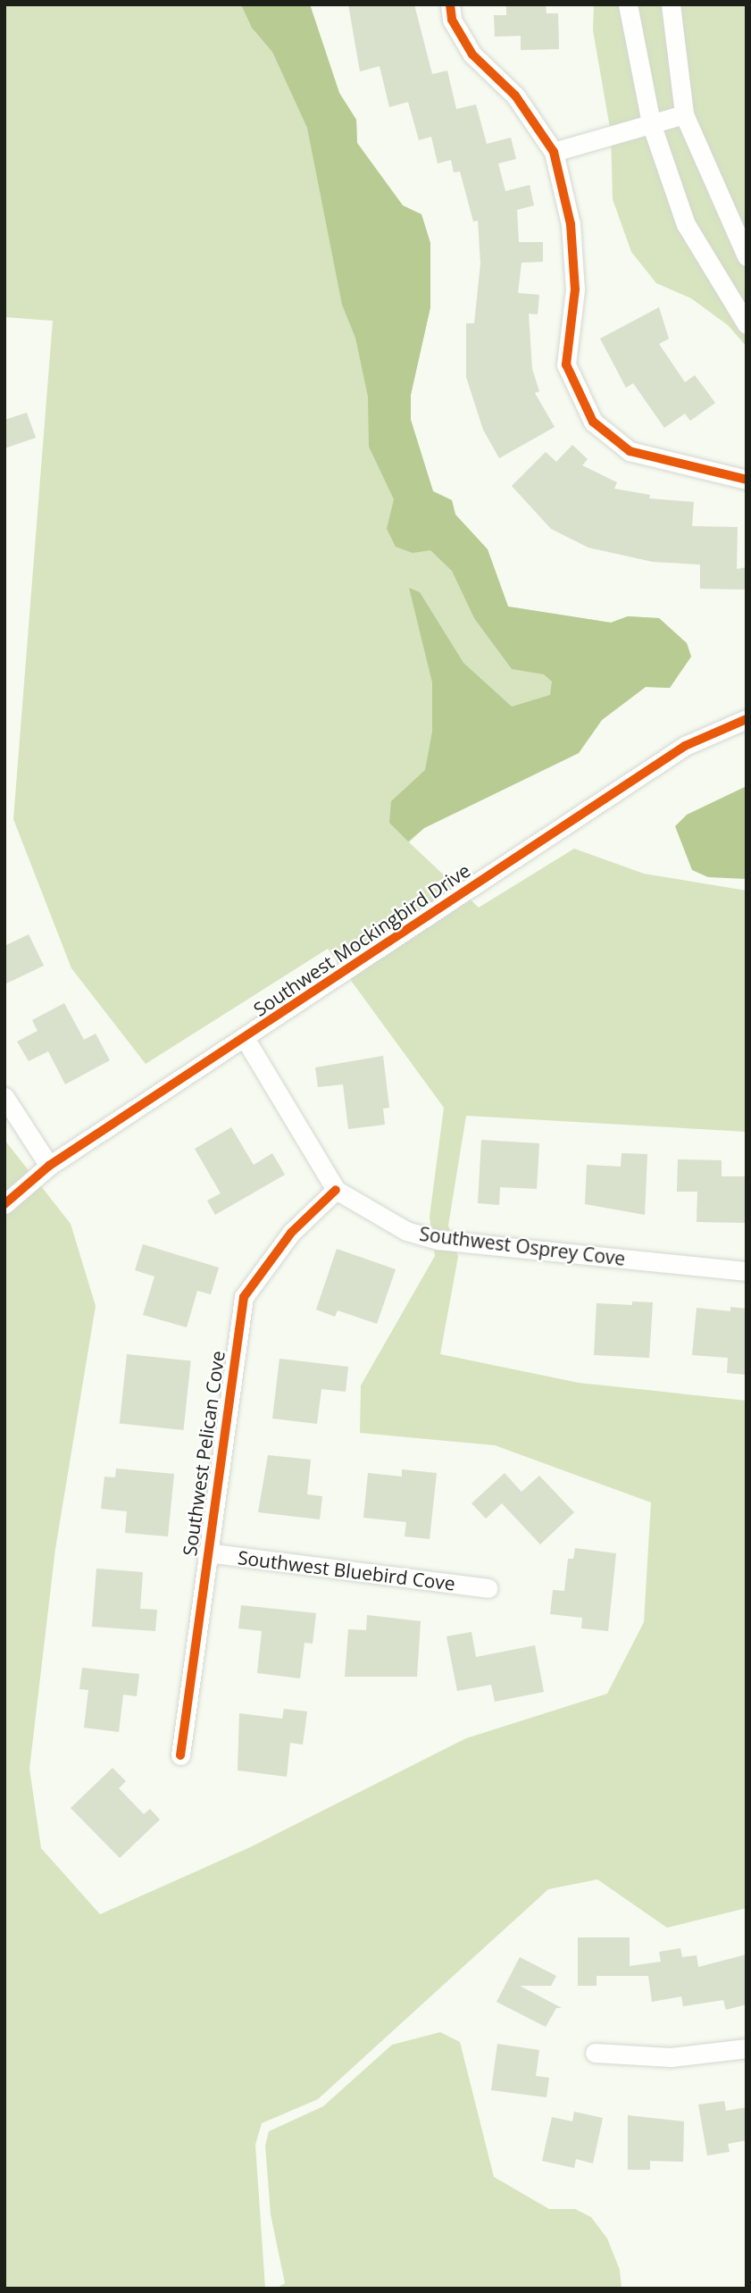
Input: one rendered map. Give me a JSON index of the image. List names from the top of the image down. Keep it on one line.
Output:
{"streets":{"street":["Southwest Mockingbird Drive","Southwest Osprey Cove","Southwest Pelican Cove","Southwest Bluebird Cove"]},"crossings":[["Southwest Mockingbird Drive","Southwest Osprey Cove"],["Southwest Osprey Cove","Southwest Pelican Cove"],["Southwest Pelican Cove","Southwest Bluebird Cove"]]}
